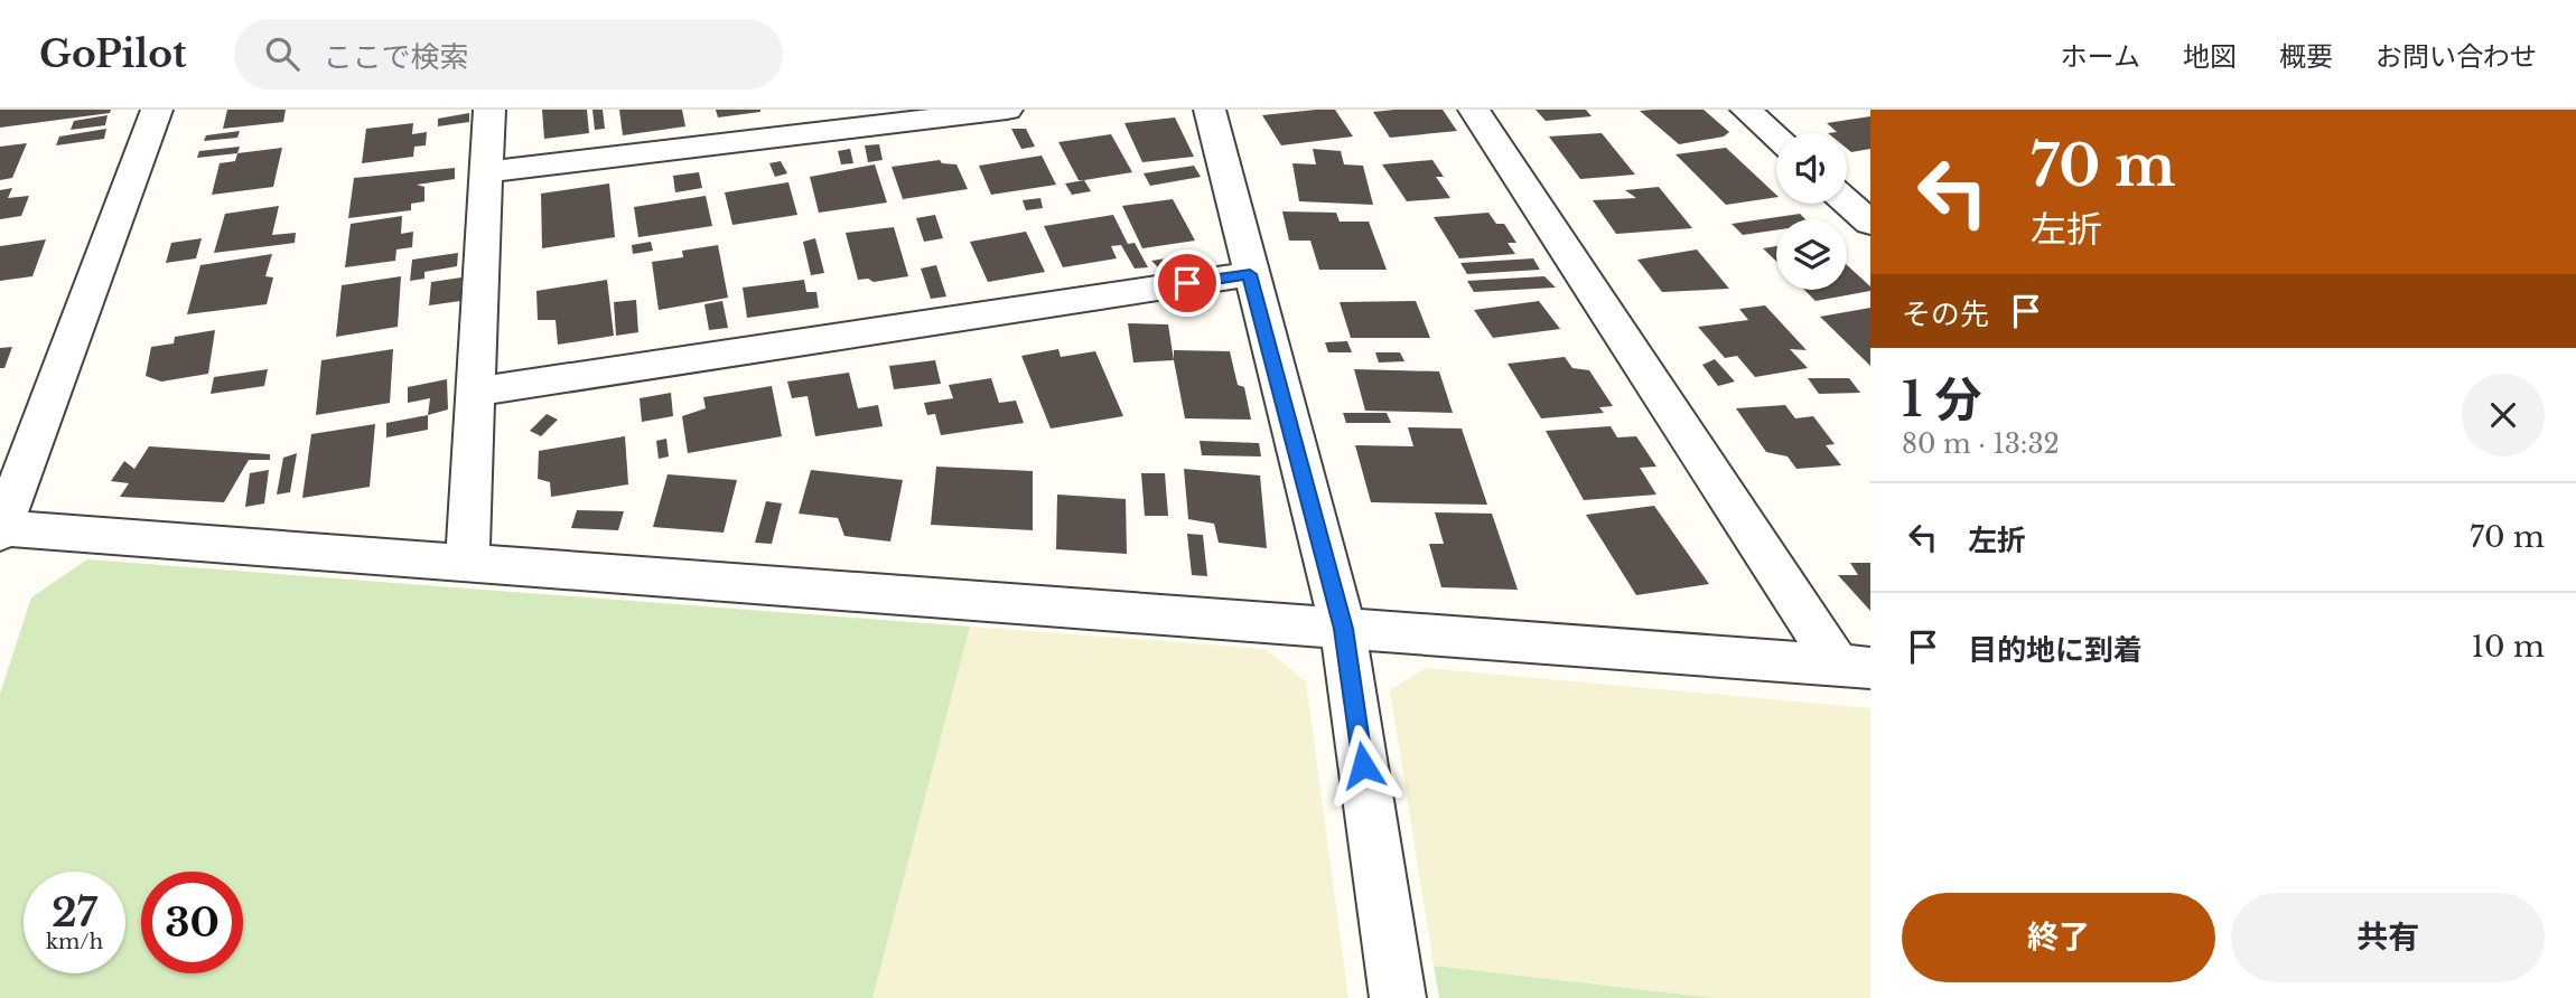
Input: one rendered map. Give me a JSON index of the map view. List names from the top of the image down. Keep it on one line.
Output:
{"page":{"header":"GoPilot","search":"ここで検索","nav":["ホーム","地図","概要","お問い合わせ"],"turn":["70 m","左折"],"then":"その先","heading":["1 分","80 m · 13:32"],"list":[{"name":"左折","value":"70 m"},{"name":"目的地に到着","value":"10 m"}],"speed":"27 km/h","limit":"30","buttons":["終了","共有"]}}
